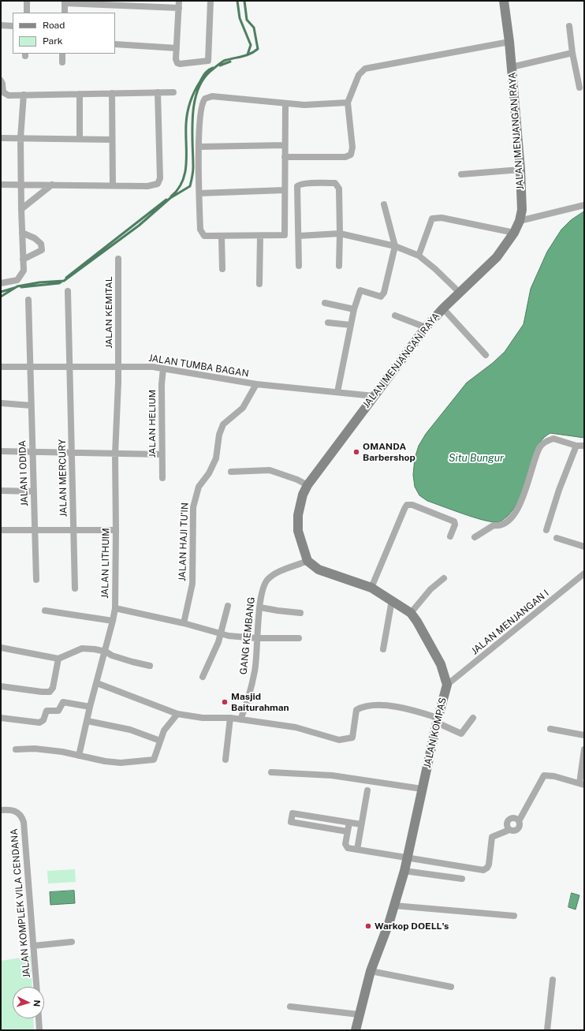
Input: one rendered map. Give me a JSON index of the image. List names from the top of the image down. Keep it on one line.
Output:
{"streets":{"main road":["JALAN MENJANGAN RAYA","JALAN KOMPAS"],"street":["JALAN KEMITAL","JALAN TUMBA BAGAN","JALAN HELIUM","JALAN I ODIDA","JALAN MERCURY","JALAN HAJI TU’IN","JALAN LITHUIM","JALAN MENJANGAN I","GANG KEMBANG","JALAN KOMPLEK VILA CENDANA"]},"crossings":[["JALAN MENJANGAN RAYA","JALAN TUMBA BAGAN"],["JALAN MENJANGAN RAYA","GANG KEMBANG"],["JALAN MENJANGAN RAYA","JALAN KOMPAS"],["JALAN KEMITAL","JALAN TUMBA BAGAN"],["JALAN KEMITAL","JALAN LITHUIM"],["JALAN TUMBA BAGAN","JALAN HELIUM"],["JALAN TUMBA BAGAN","JALAN I ODIDA"],["JALAN TUMBA BAGAN","JALAN MERCURY"],["JALAN TUMBA BAGAN","JALAN HAJI TU’IN"],["JALAN TUMBA BAGAN","JALAN LITHUIM"],["JALAN MENJANGAN I","JALAN KOMPAS"],["GANG KEMBANG","JALAN KOMPAS"]],"water":["Situ Bungur"],"places":["OMANDA Barbershop","Masjid Baiturahman","Warkop DOELL's"],"legend":["Road","Park"],"north":"right"}
